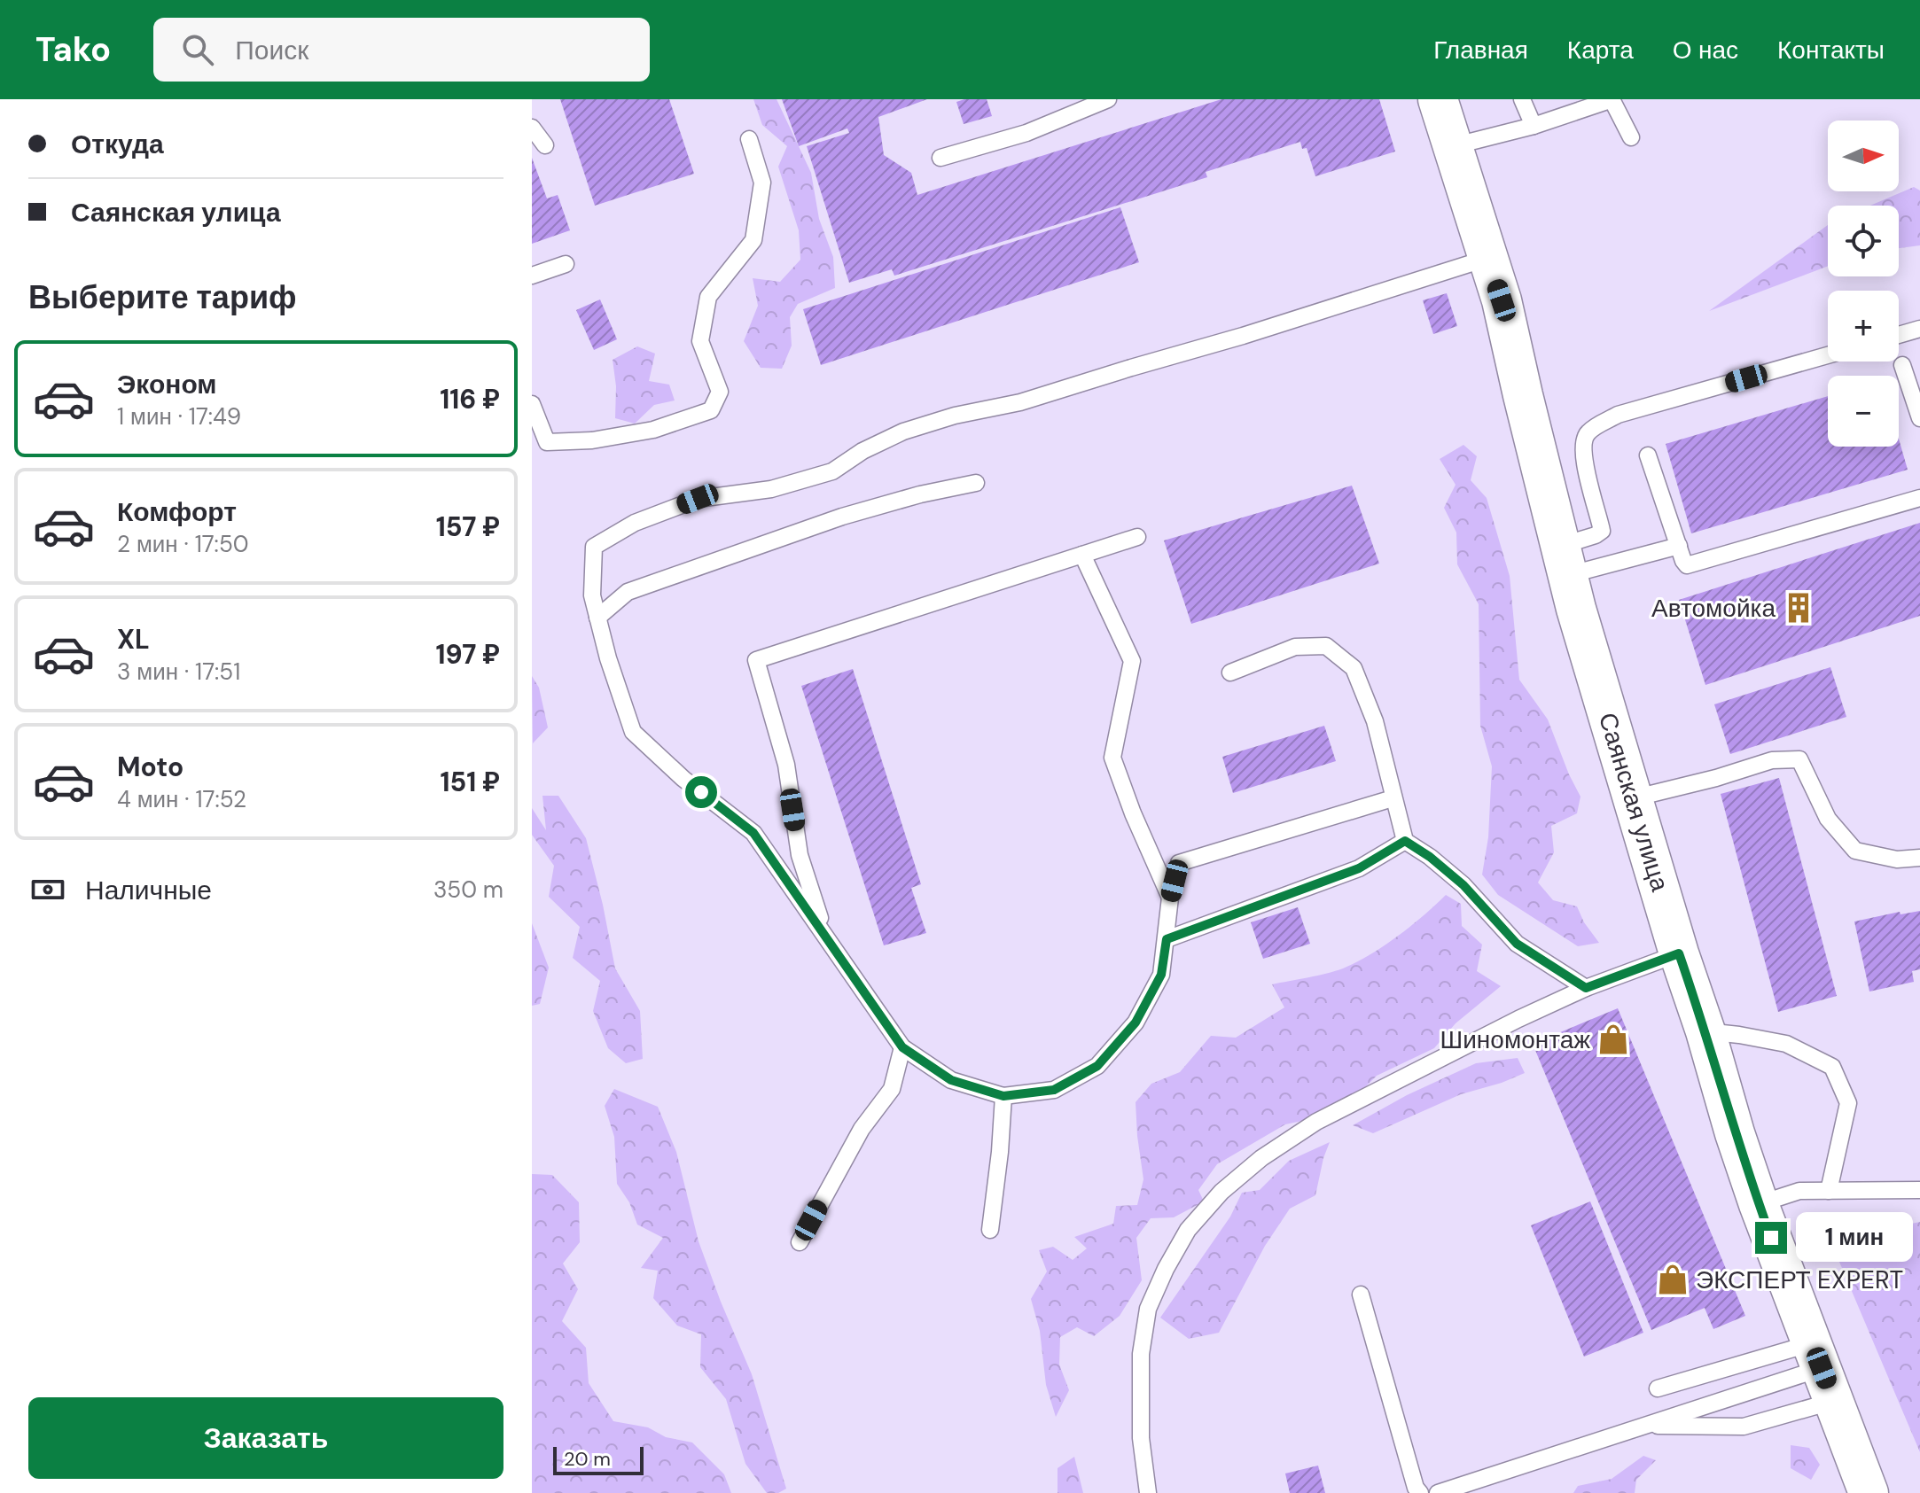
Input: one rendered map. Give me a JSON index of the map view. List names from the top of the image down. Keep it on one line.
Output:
{"streets":{"street":["Саянская улица"]},"places":{"building":["Автомойка"],"shop":["Шиномонтаж","ЭКСПЕРТ EXPERT"]},"scale_bar":"20 m","north":"right","page":{"header":"Tako","search":"Поиск","nav":["Главная","Карта","О нас","Контакты"],"banner":["Откуда","Саянская улица"],"map_buttons":["+","−"],"heading":"Выберите тариф","list":[{"name":"Эконом","note":"1 мин · 17:49","value":"116 ₽"},{"name":"Комфорт","note":"2 мин · 17:50","value":"157 ₽"},{"name":"XL","note":"3 мин · 17:51","value":"197 ₽"},{"name":"Moto","note":"4 мин · 17:52","value":"151 ₽"}],"pay":["Наличные","350 m"],"bubble":"1 мин","buttons":"Заказать","scale":"20 m"}}
